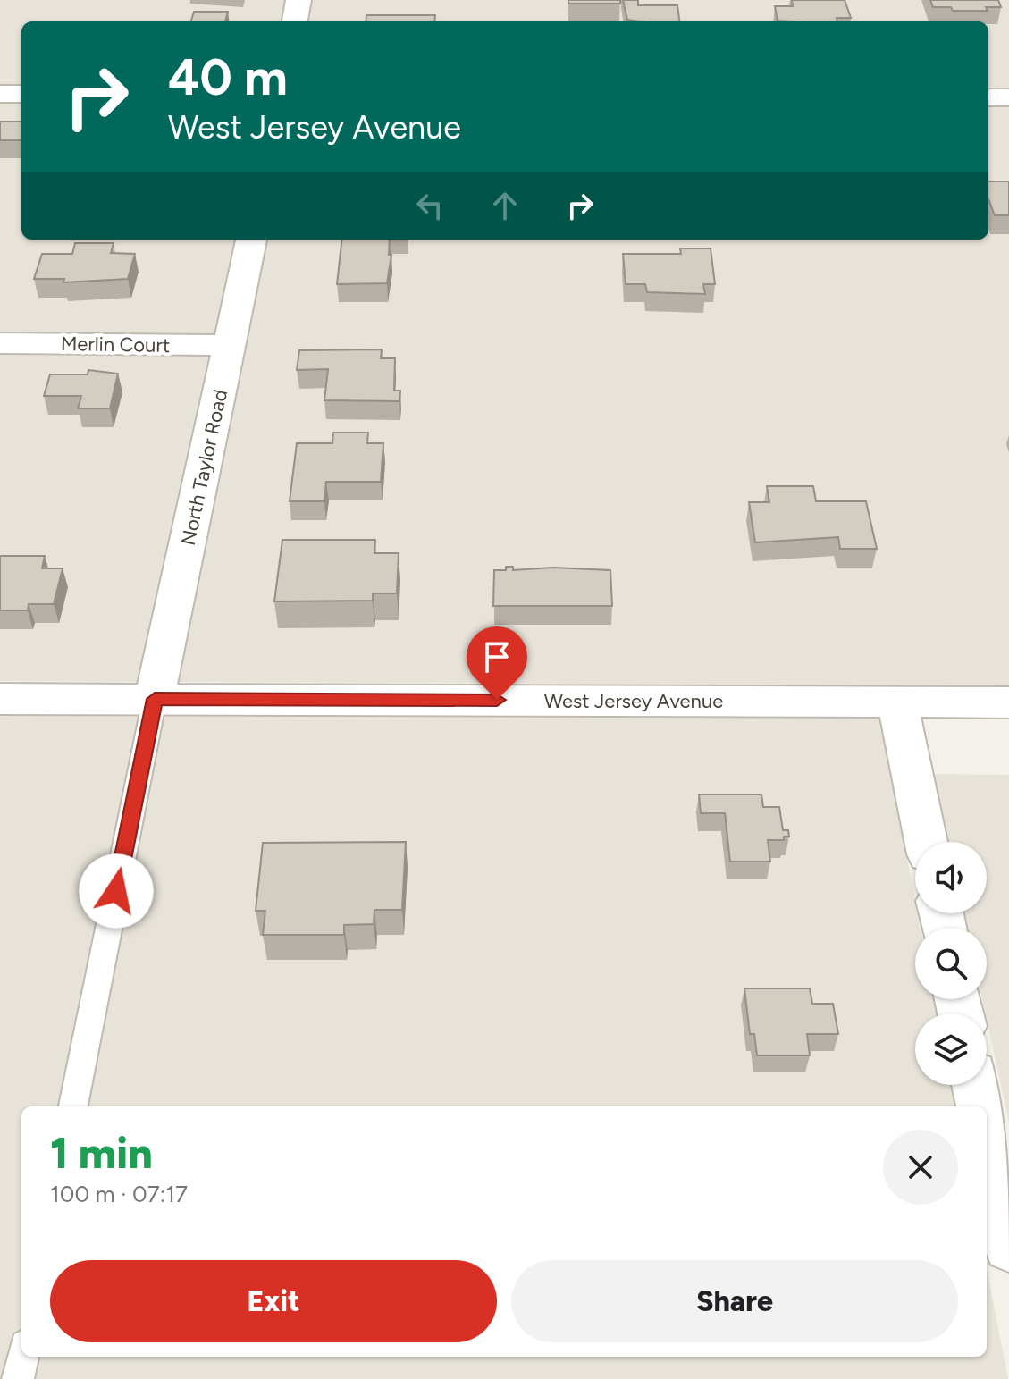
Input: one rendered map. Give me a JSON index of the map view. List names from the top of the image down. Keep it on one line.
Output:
{"streets":{"street":["Merlin Court","North Taylor Road","West Jersey Avenue"]},"crossings":[["Merlin Court","North Taylor Road"],["North Taylor Road","West Jersey Avenue"]],"page":{"turn":["40 m","West Jersey Avenue"],"heading":["1 min","100 m · 07:17"],"buttons":["Exit","Share"]}}
